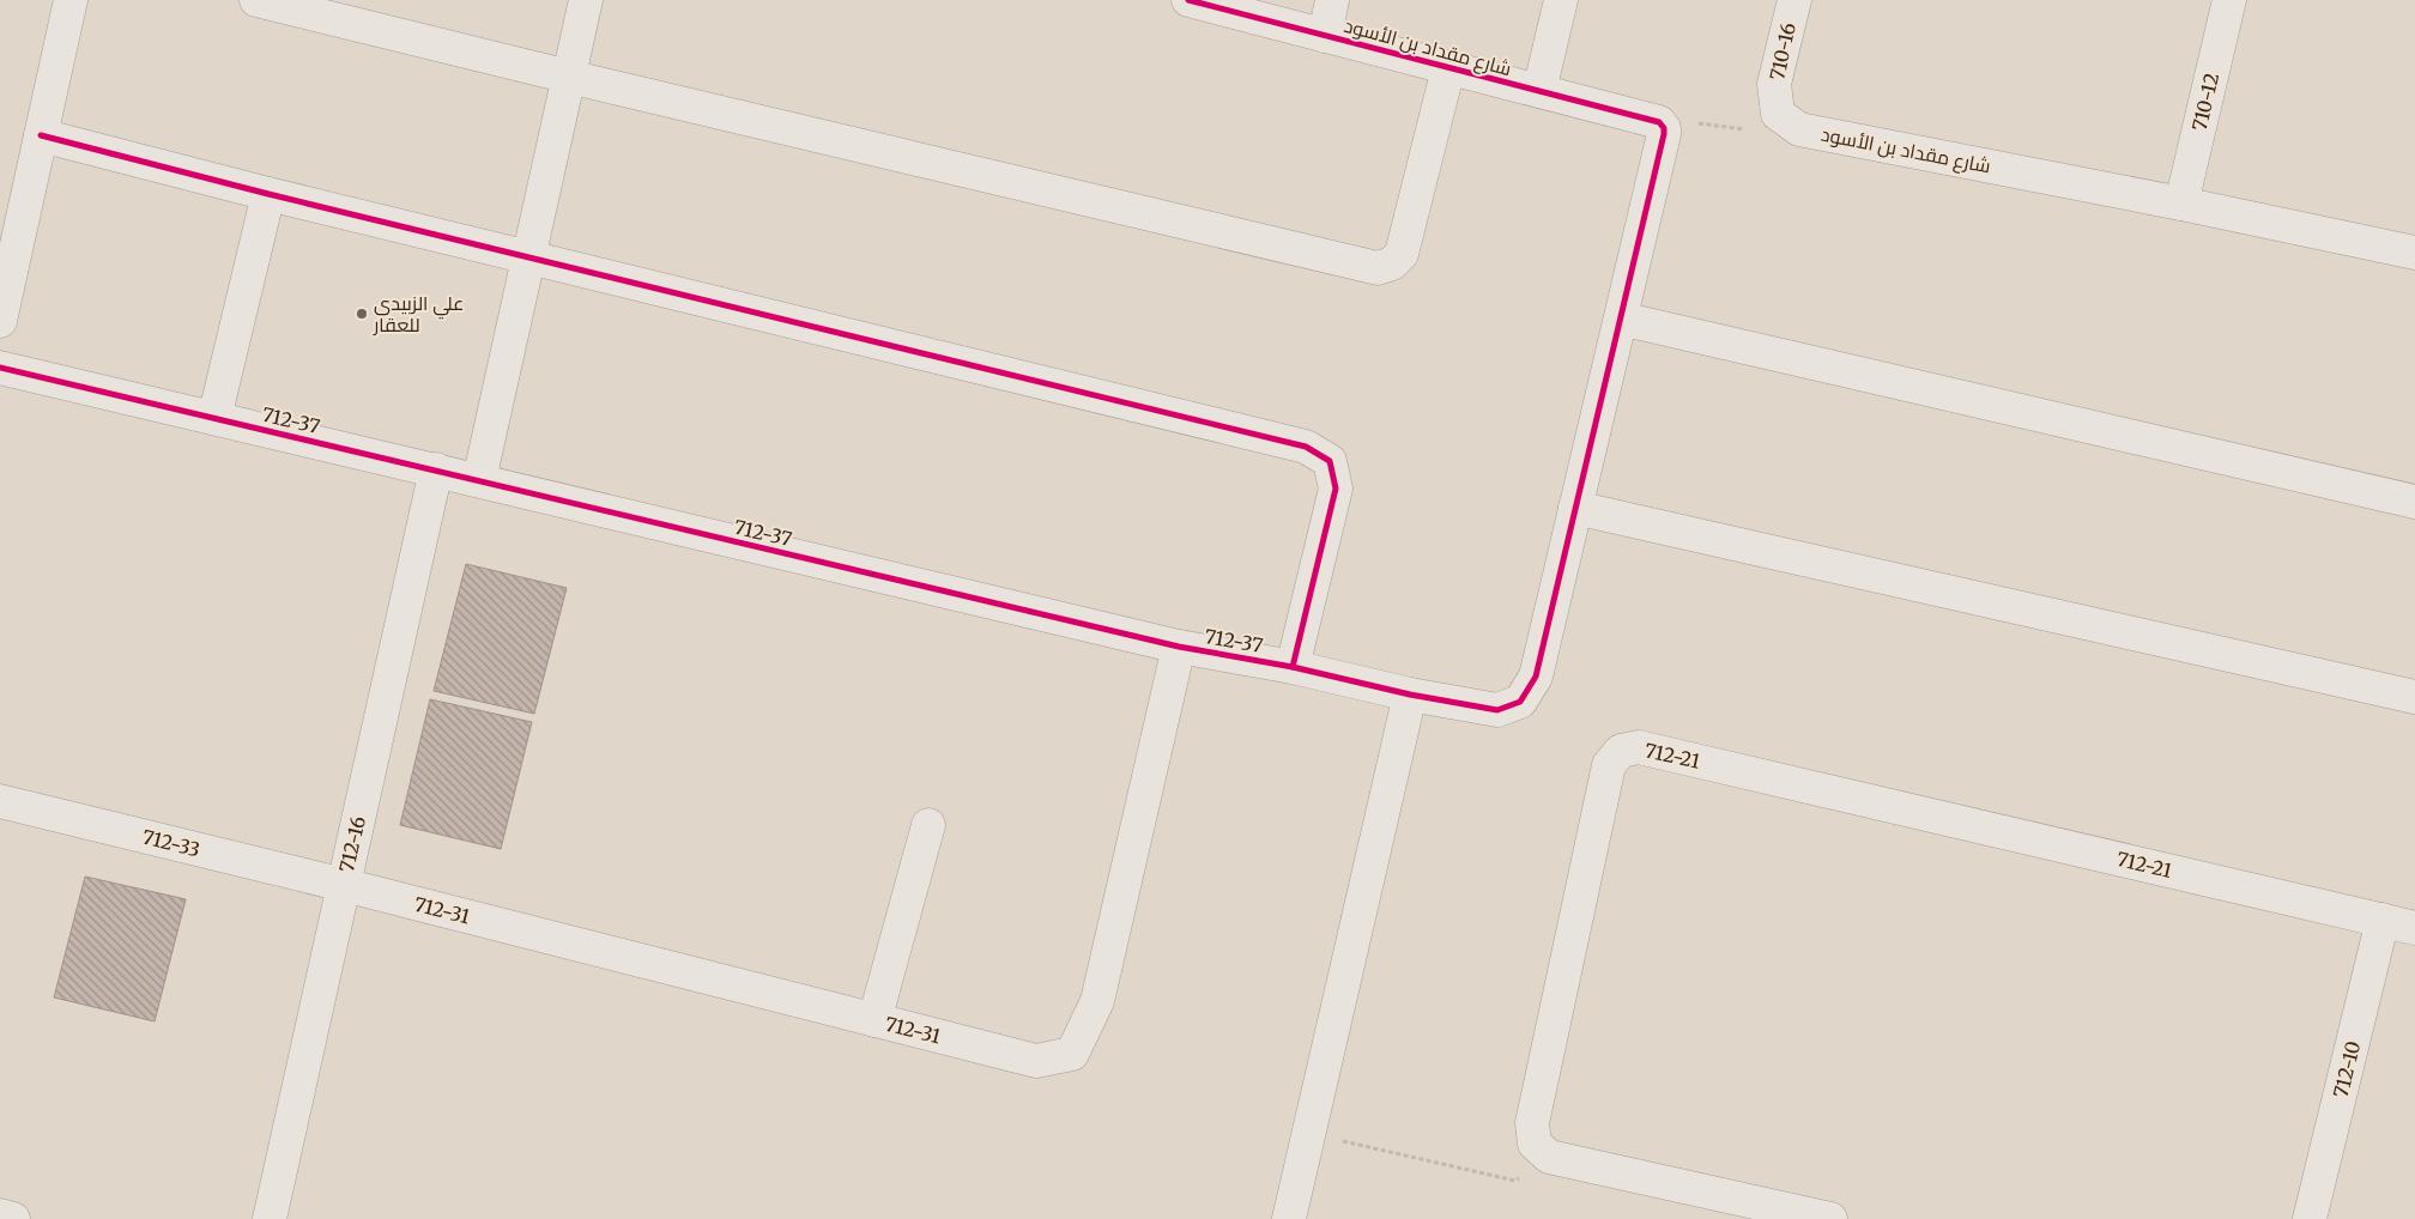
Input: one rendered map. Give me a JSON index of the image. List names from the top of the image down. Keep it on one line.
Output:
{"streets":{"street":["شارع مقداد بن الأسود","710-16","710-12","712-37","712-21","712-33","712-16","712-31","712-10"]},"crossings":[["شارع مقداد بن الأسود","710-16"],["شارع مقداد بن الأسود","710-12"],["712-37","712-16"],["712-37","712-31"],["712-21","712-10"],["712-33","712-16"],["712-33","712-31"],["712-16","712-31"]],"places":["علي الزبيدي للعقار"]}
